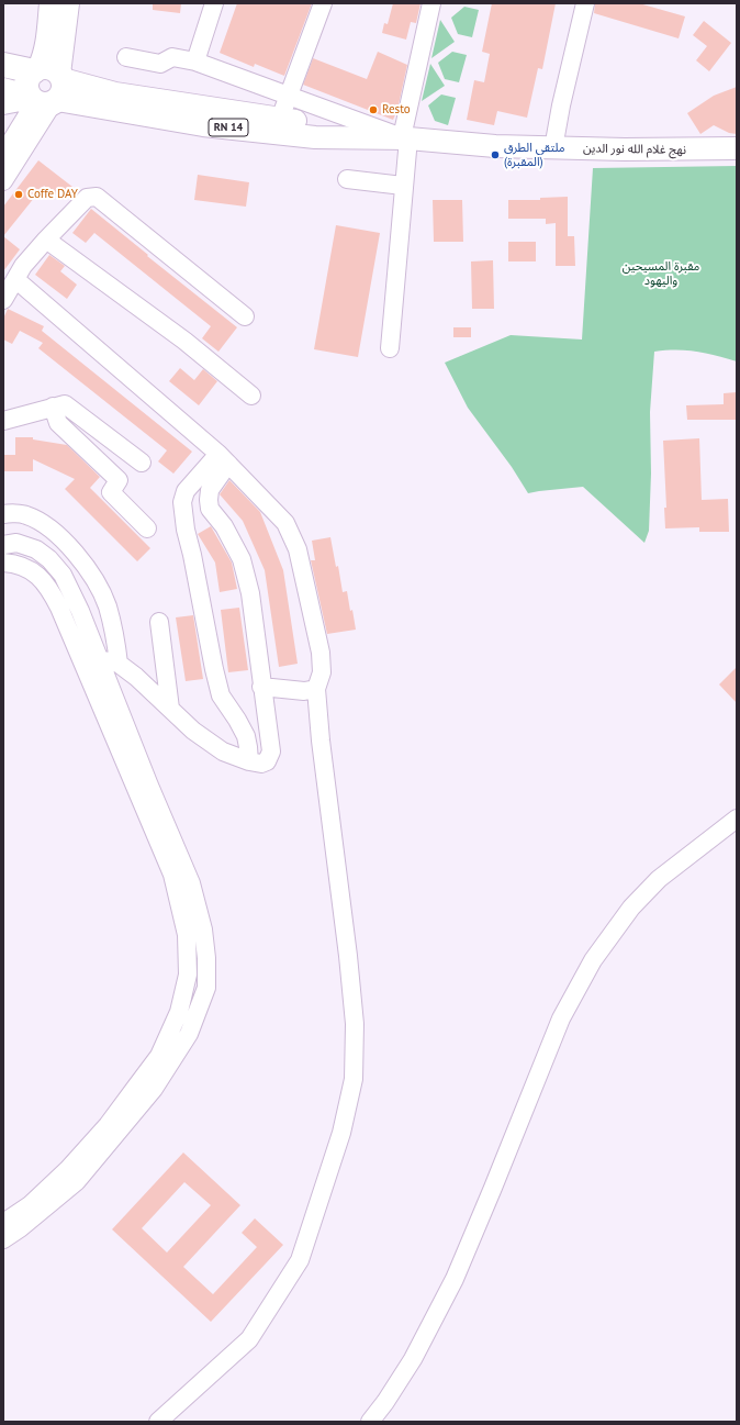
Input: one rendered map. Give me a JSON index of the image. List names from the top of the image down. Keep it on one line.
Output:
{"streets":{"highway":["RN 14"],"main road":["نهج غلام الله نور الدين"]},"crossings":[["RN 14","نهج غلام الله نور الدين"]],"parks":["مقبرة المسيحين واليهود"],"places":["Resto","ملتقى الطرق (المقبرة)","Coffe DAY"]}
